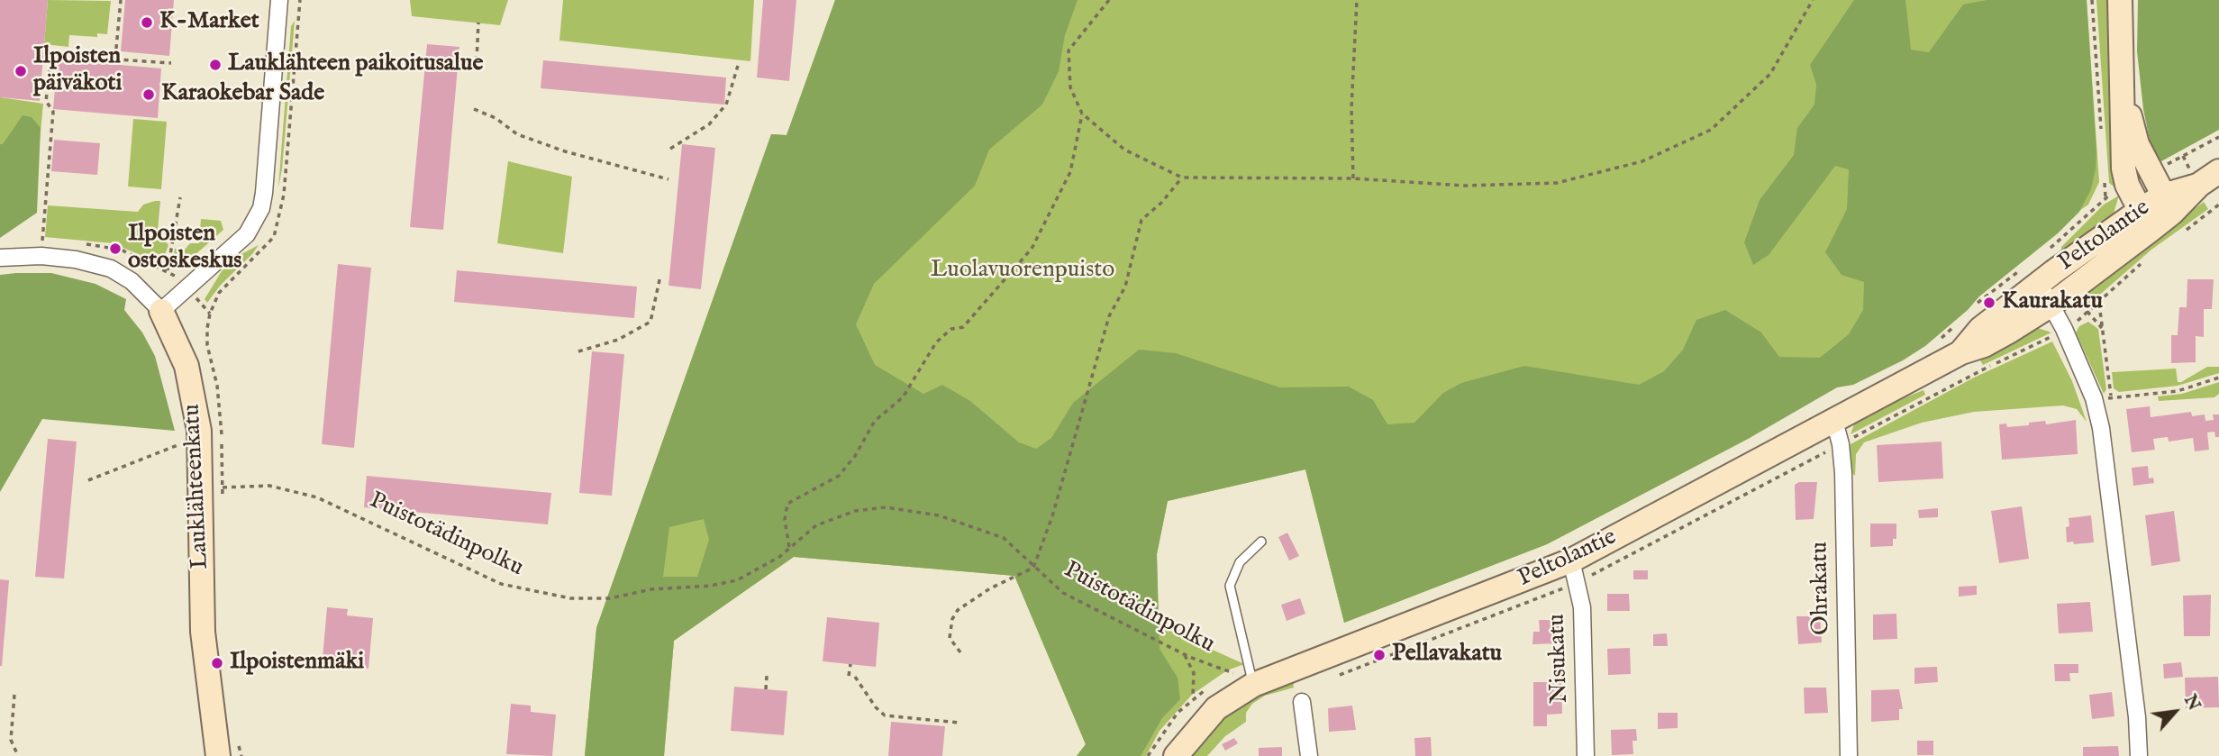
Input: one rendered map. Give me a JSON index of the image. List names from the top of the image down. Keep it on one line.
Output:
{"streets":{"street":["Peltolantie","Lauklähteenkatu","Ohrakatu","Nisukatu"],"path":["Puistotädinpolku"]},"crossings":[["Peltolantie","Puistotädinpolku"],["Peltolantie","Ohrakatu"],["Peltolantie","Nisukatu"]],"parks":["Luolavuorenpuisto"],"places":["K-Market","Lauklähteen paikoitusalue","Ilpoisten päiväkoti","Karaokebar Sade","Ilpoisten ostoskeskus","Kaurakatu","Pellavakatu","Ilpoistenmäki"],"north":"top right"}
